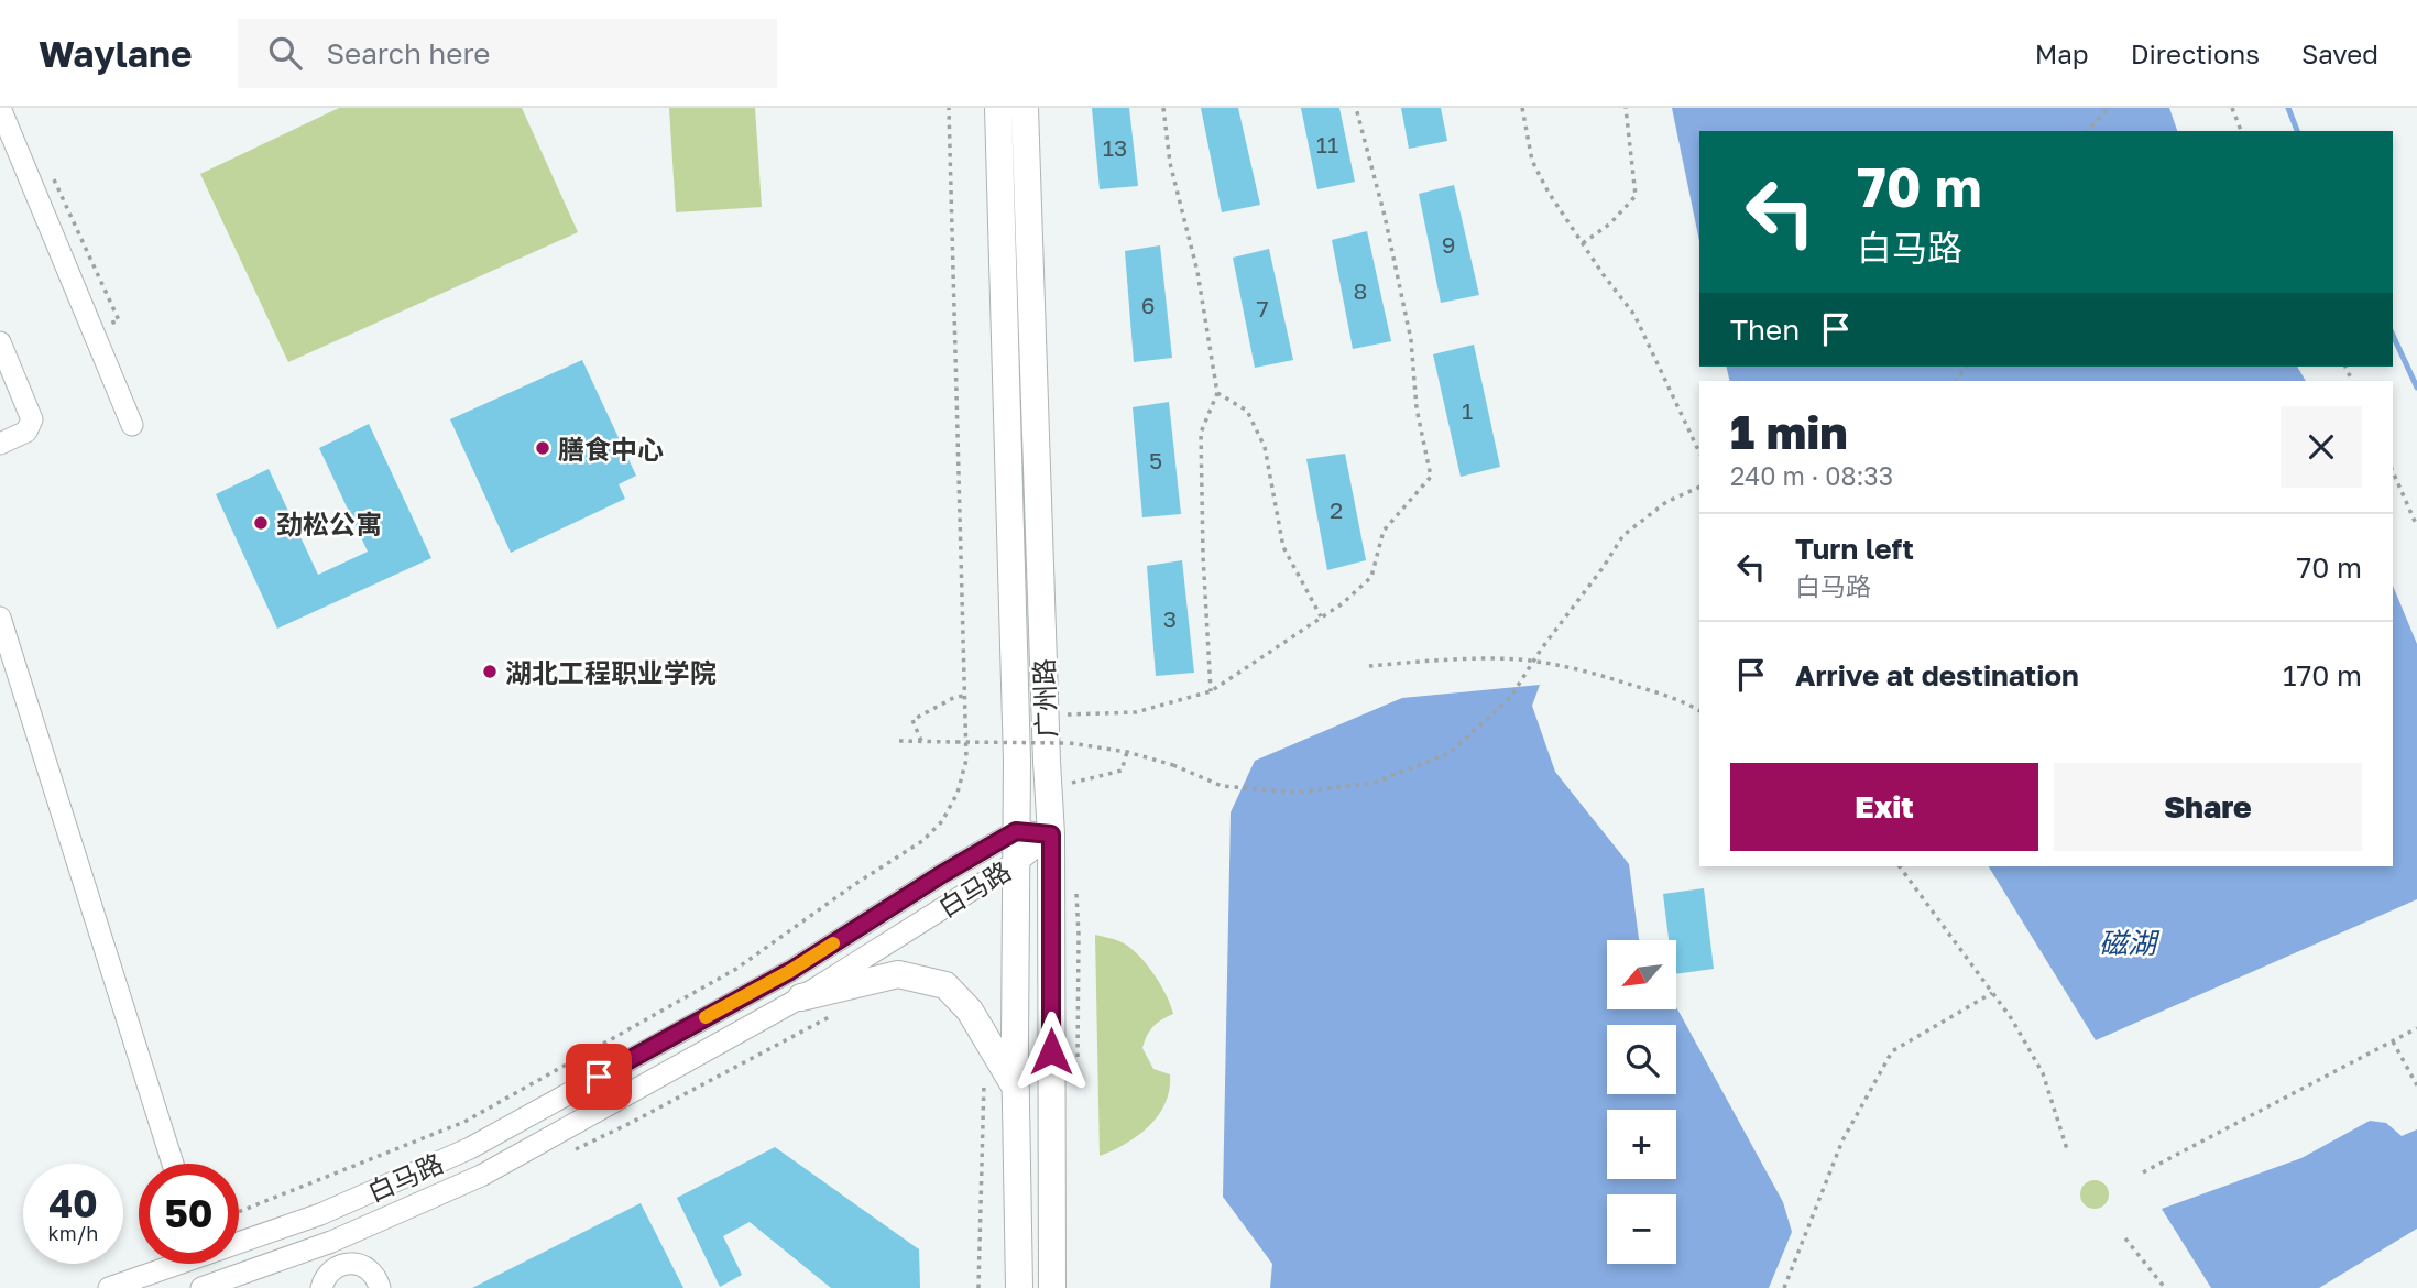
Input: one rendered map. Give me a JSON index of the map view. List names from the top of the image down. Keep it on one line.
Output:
{"streets":{"main road":["广州路"],"street":["白马路"]},"crossings":[["广州路","白马路"]],"water":["磁湖"],"places":["膳食中心","劲松公寓","湖北工程职业学院"],"house_numbers":["11","13","9","8","6","7","1","5","2","3"],"north":"bottom left","page":{"header":"Waylane","search":"Search here","nav":["Map","Directions","Saved"],"turn":["70 m","白马路"],"then":"Then","heading":["1 min","240 m · 08:33"],"list":[{"name":"Turn left","note":"白马路","value":"70 m"},{"name":"Arrive at destination","value":"170 m"}],"buttons":["Exit","Share"],"map_buttons":["+","−"],"speed":"40 km/h","limit":"50"}}
